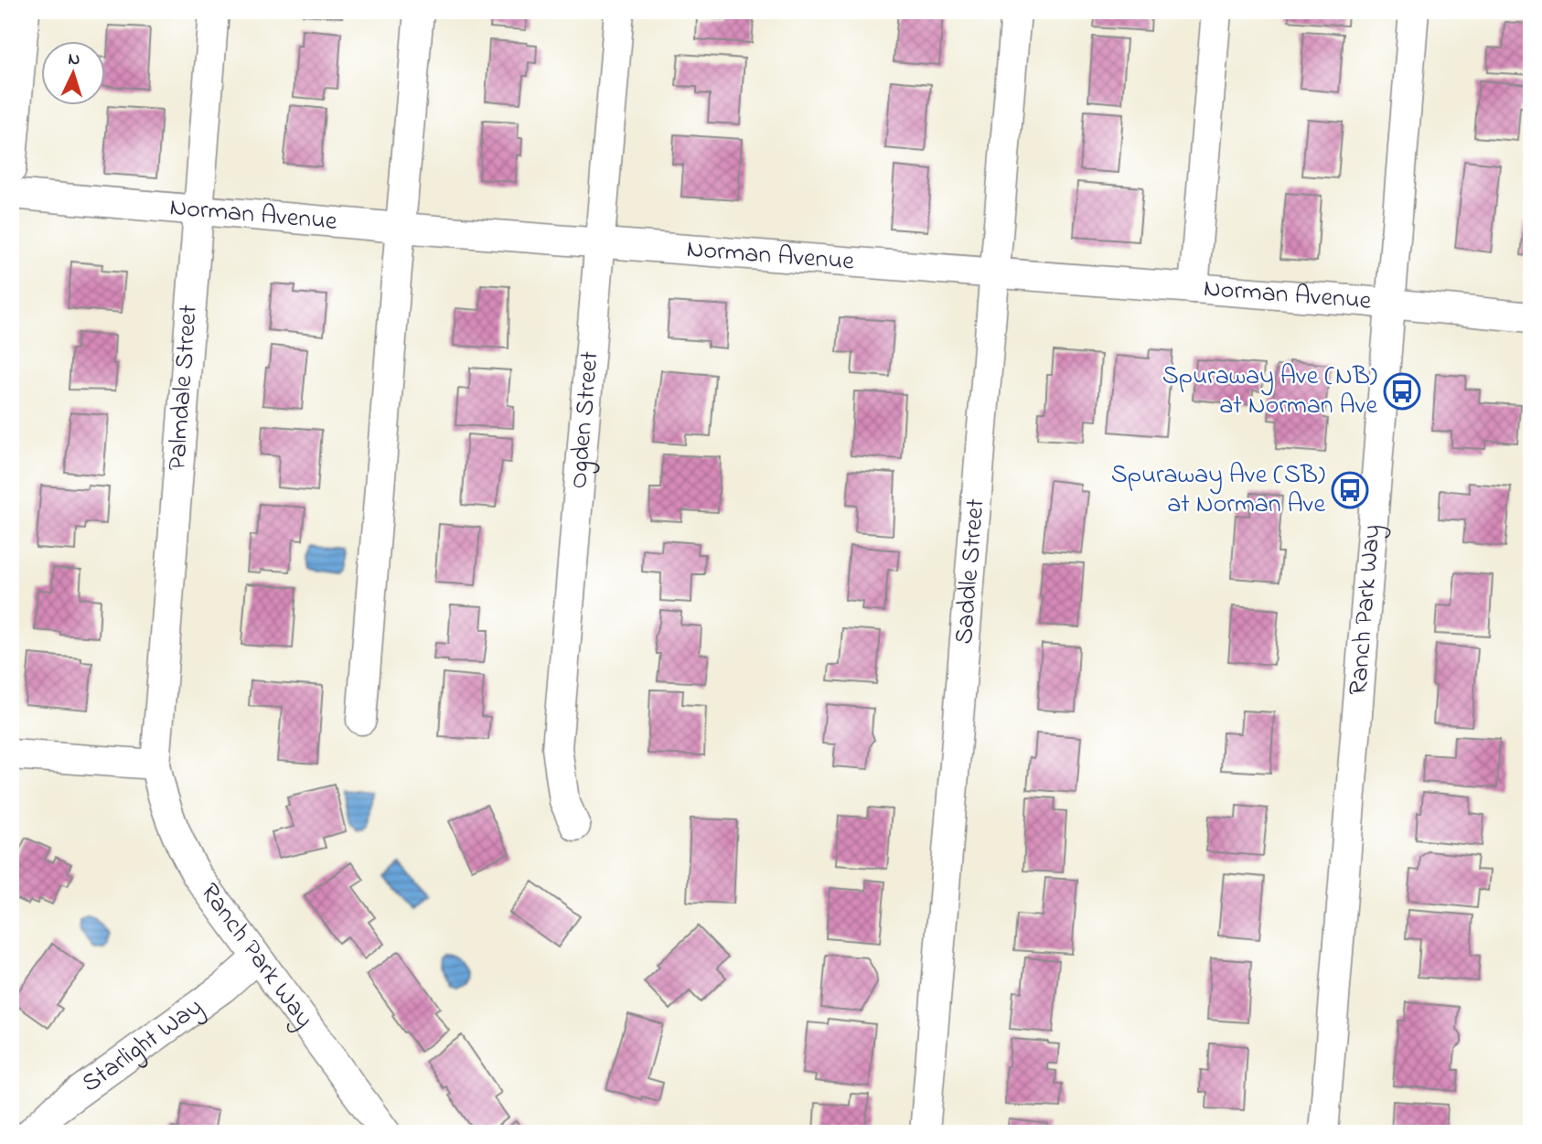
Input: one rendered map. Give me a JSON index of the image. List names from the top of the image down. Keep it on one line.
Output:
{"streets":{"street":["Norman Avenue","Palmdale Street","Ogden Street","Saddle Street","Ranch Park Way","Starlight Way"]},"crossings":[["Norman Avenue","Palmdale Street"],["Norman Avenue","Ogden Street"],["Norman Avenue","Saddle Street"],["Norman Avenue","Ranch Park Way"],["Palmdale Street","Ranch Park Way"],["Ranch Park Way","Starlight Way"]],"places":{"bus stop":["Spuraway Ave (NB) at Norman Ave","Spuraway Ave (SB) at Norman Ave"]},"north":"top"}
